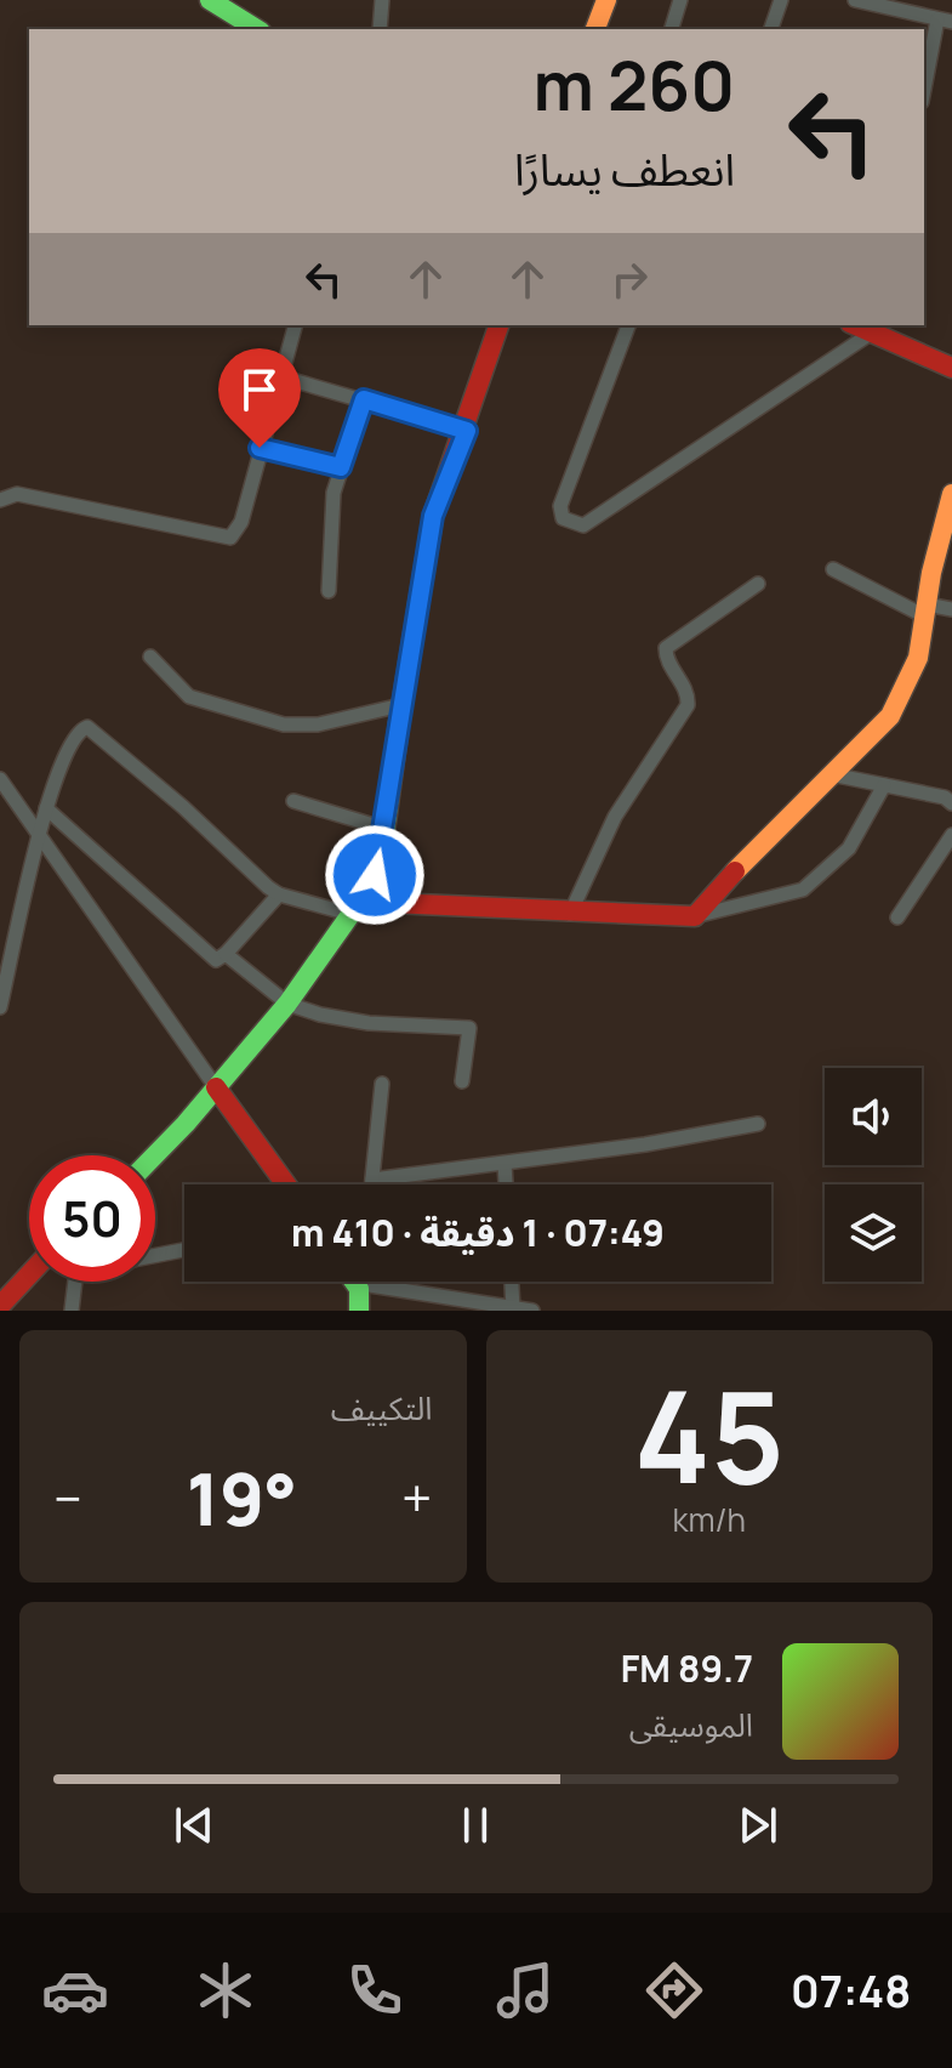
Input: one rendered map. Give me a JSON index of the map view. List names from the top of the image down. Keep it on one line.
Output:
{"page":{"turn":["260 m","انعطف يسارًا"],"limit":"50","trip":"07:49 · 1 دقيقة · 410 m","tile":[["45","km/h"],"التكييف"],"heat":["−","19°","+"],"song":["89.7 FM","الموسيقى"],"tabs":"07:48"}}
